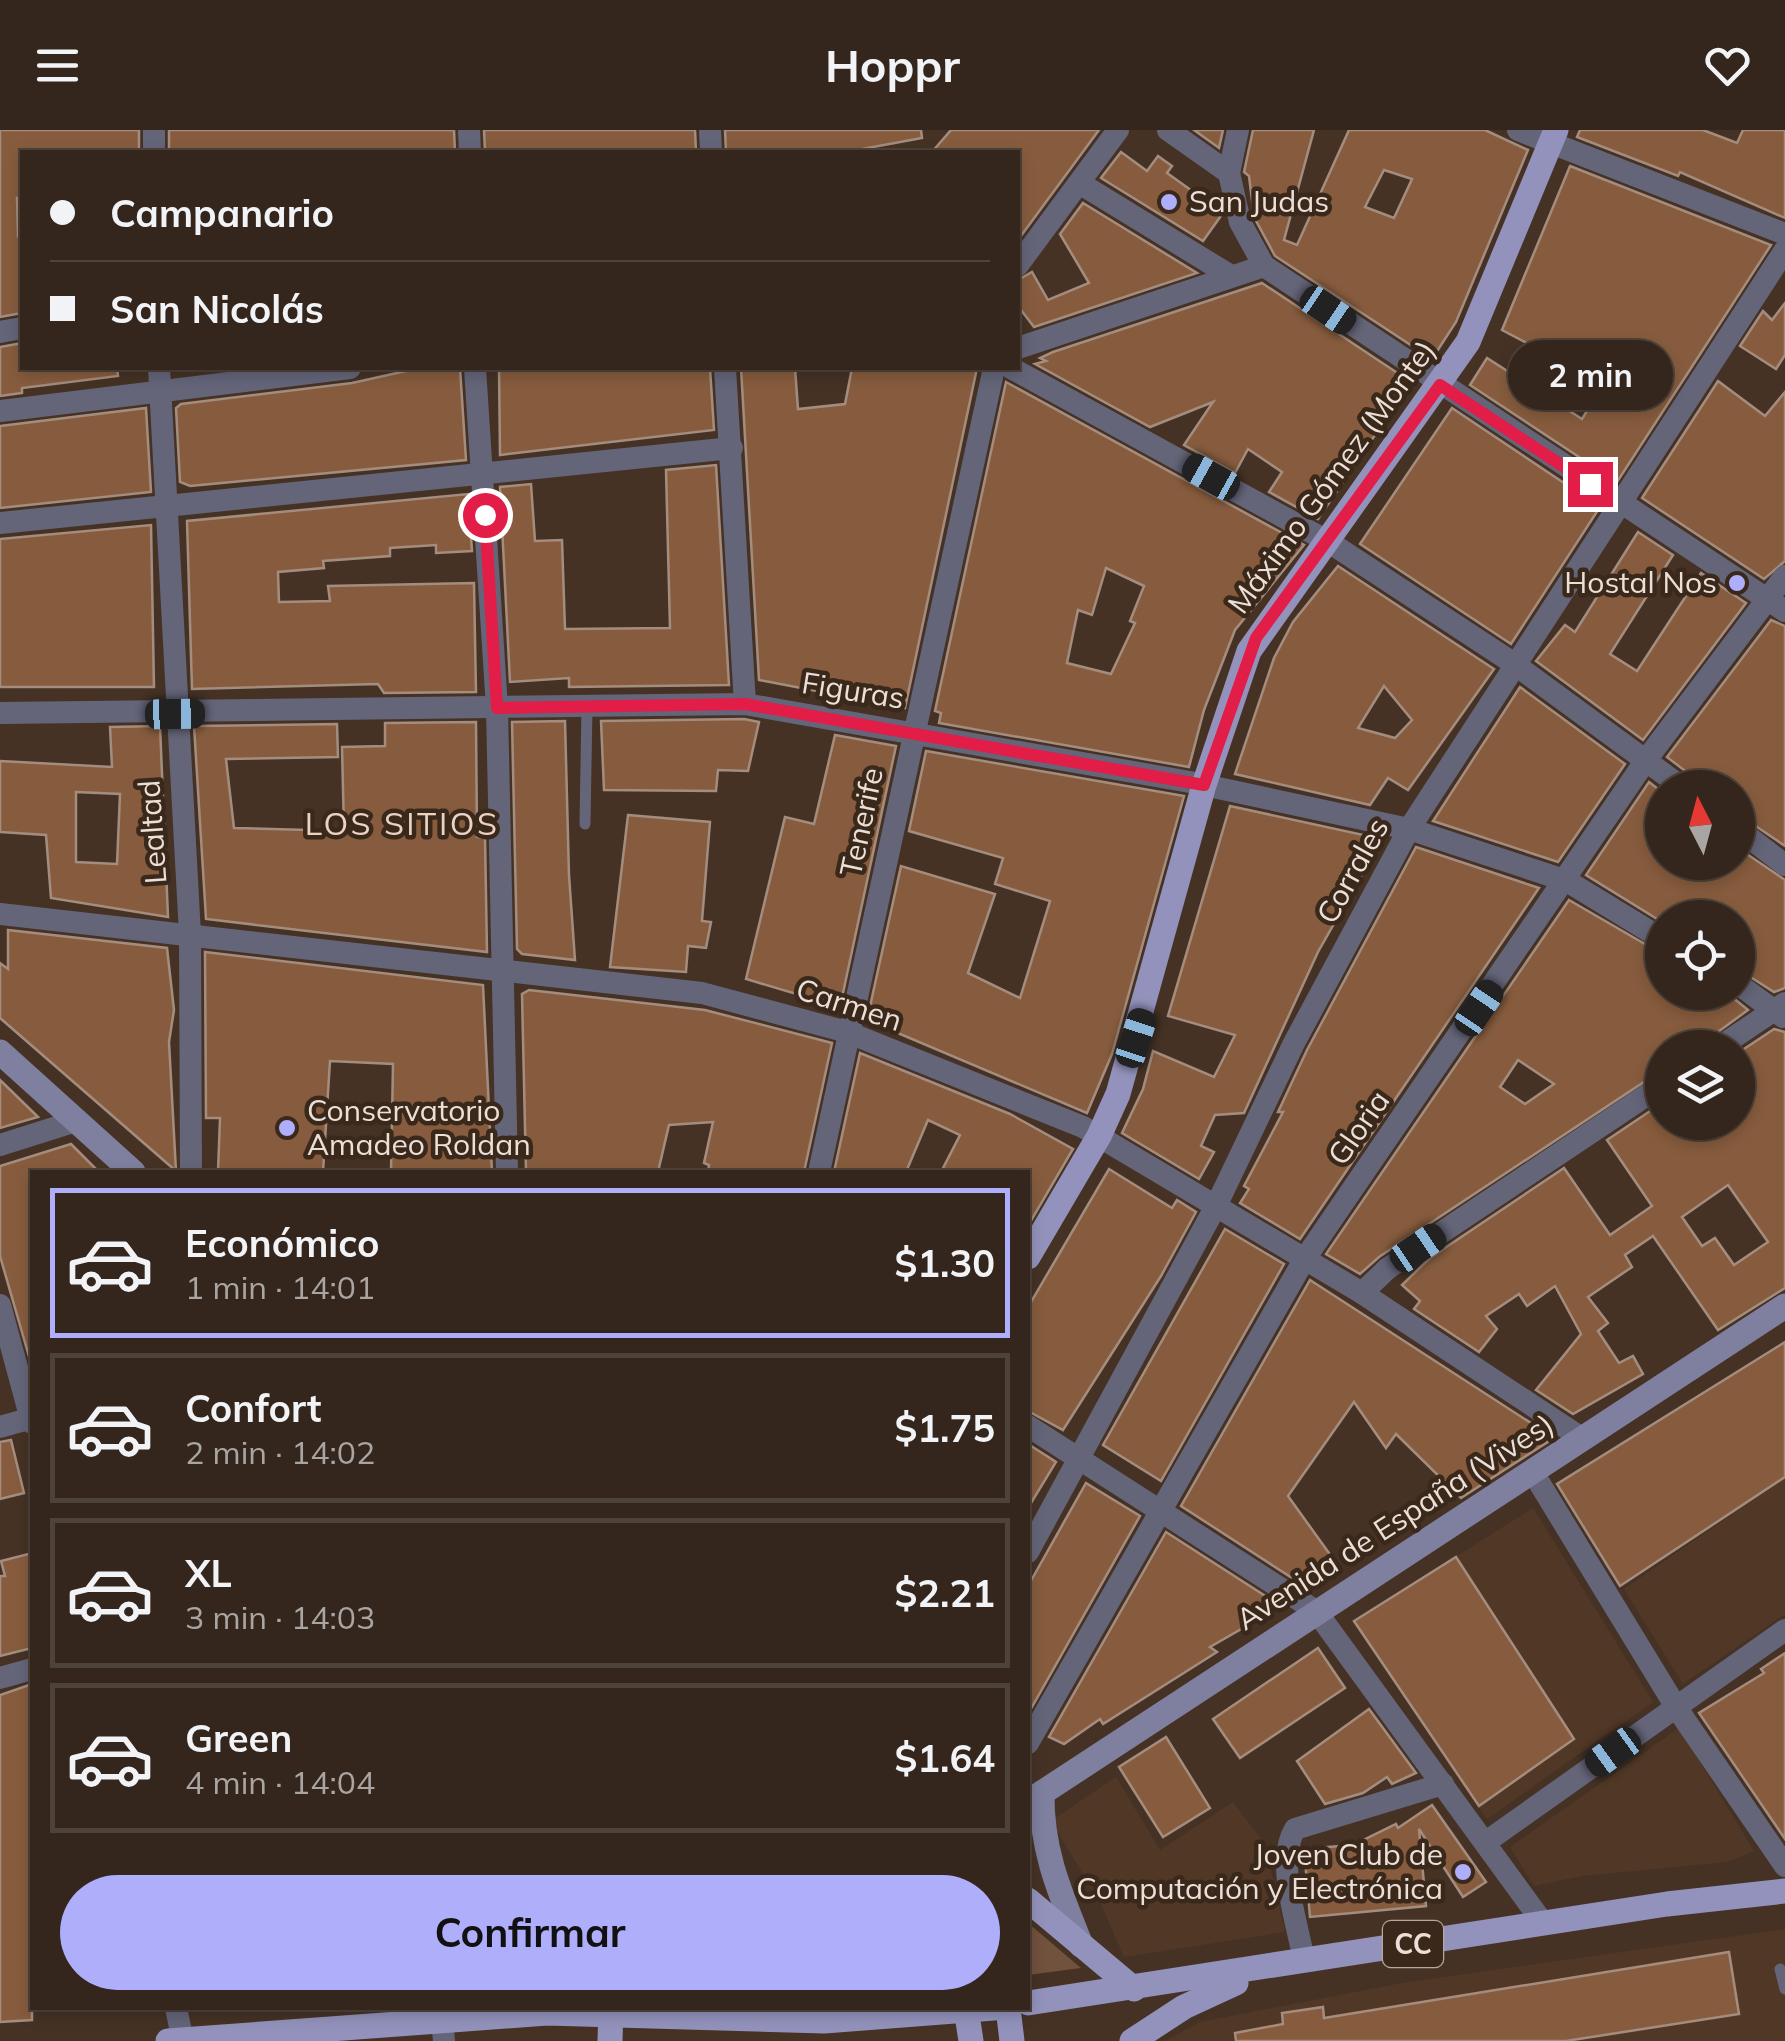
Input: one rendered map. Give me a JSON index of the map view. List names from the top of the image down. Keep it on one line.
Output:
{"streets":{"main road":["Máximo Gómez (Monte)","CC"],"street":["Figuras","Tenerife","Lealtad","Corrales","Carmen","Gloria","Avenida de España (Vives)"]},"crossings":[["Máximo Gómez (Monte)","Figuras"],["Máximo Gómez (Monte)","Carmen"],["Figuras","Tenerife"],["Figuras","Lealtad"],["Figuras","Corrales"],["Figuras","Gloria"],["Tenerife","Carmen"],["Lealtad","Carmen"],["Corrales","Carmen"],["Carmen","Gloria"],["Carmen","Avenida de España (Vives)"]],"districts":["LOS SITIOS"],"places":["San Judas","Hostal Nos","Conservatorio Amadeo Roldan","Joven Club de Computación y Electrónica"],"north":"top","page":{"header":"Hoppr","banner":["Campanario","San Nicolás"],"bubble":"2 min","list":[{"name":"Económico","note":"1 min · 14:01","value":"$1.30"},{"name":"Confort","note":"2 min · 14:02","value":"$1.75"},{"name":"XL","note":"3 min · 14:03","value":"$2.21"},{"name":"Green","note":"4 min · 14:04","value":"$1.64"}],"buttons":"Confirmar"}}
